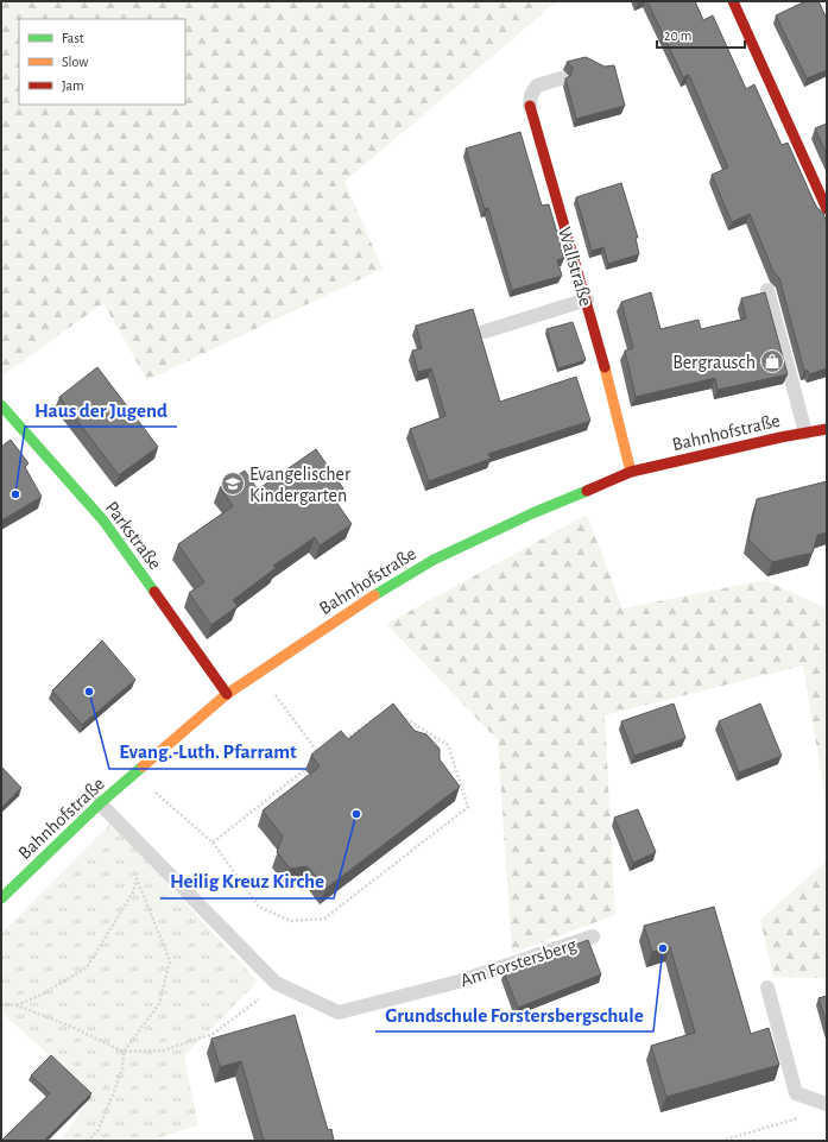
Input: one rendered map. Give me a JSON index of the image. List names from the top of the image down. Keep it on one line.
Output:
{"streets":{"main road":["Wallstraße","Bahnhofstraße","Parkstraße"],"lane":["Am Forstersberg"]},"crossings":[["Wallstraße","Bahnhofstraße"],["Bahnhofstraße","Parkstraße"],["Bahnhofstraße","Am Forstersberg"]],"places":{"shop":["Bergrausch"],"school or university":["Evangelischer Kindergarten"],"other":["Haus der Jugend","Evang.-Luth. Pfarramt","Heilig Kreuz Kirche","Grundschule Forstersbergschule"]},"legend":["Fast","Slow","Jam"],"scale_bar":"20 m"}
